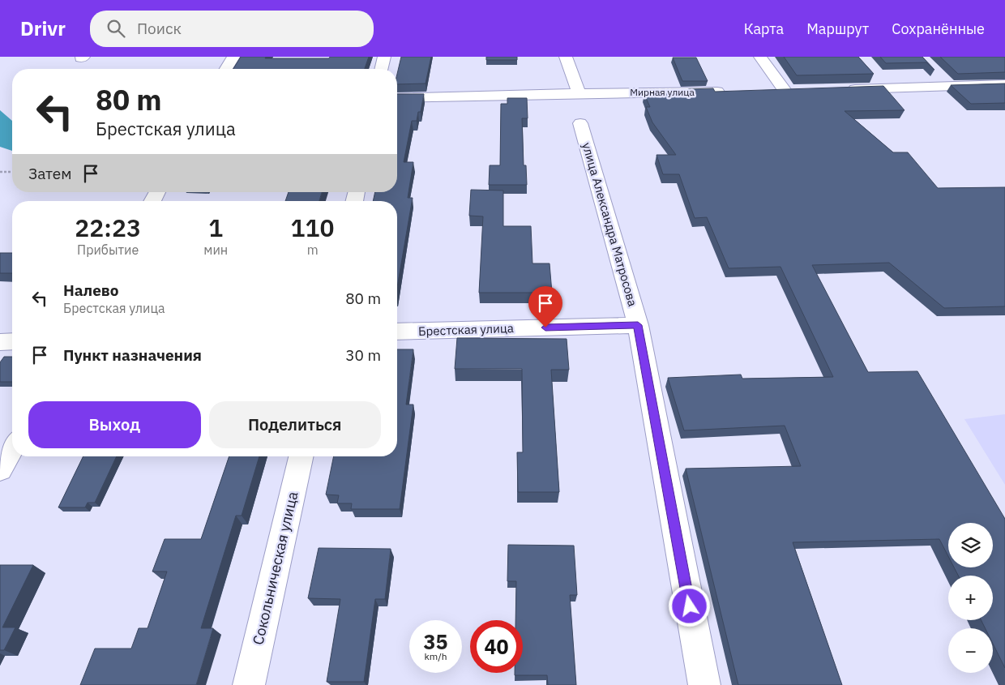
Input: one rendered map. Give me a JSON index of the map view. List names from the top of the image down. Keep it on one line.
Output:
{"streets":{"street":["Мирная улица","улица Александра Матросова","Брестская улица","Сокольническая улица"]},"crossings":[["улица Александра Матросова","Брестская улица"]],"page":{"header":"Drivr","search":"Поиск","nav":["Карта","Маршрут","Сохранённые"],"turn":["80 m","Брестская улица"],"then":"Затем","eta":["22:23","Прибытие","1","мин","110","m"],"list":[{"name":"Налево","note":"Брестская улица","value":"80 m"},{"name":"Пункт назначения","value":"30 m"}],"buttons":["Выход","Поделиться"],"map_buttons":["+","−"],"speed":"35 km/h","limit":"40"}}
